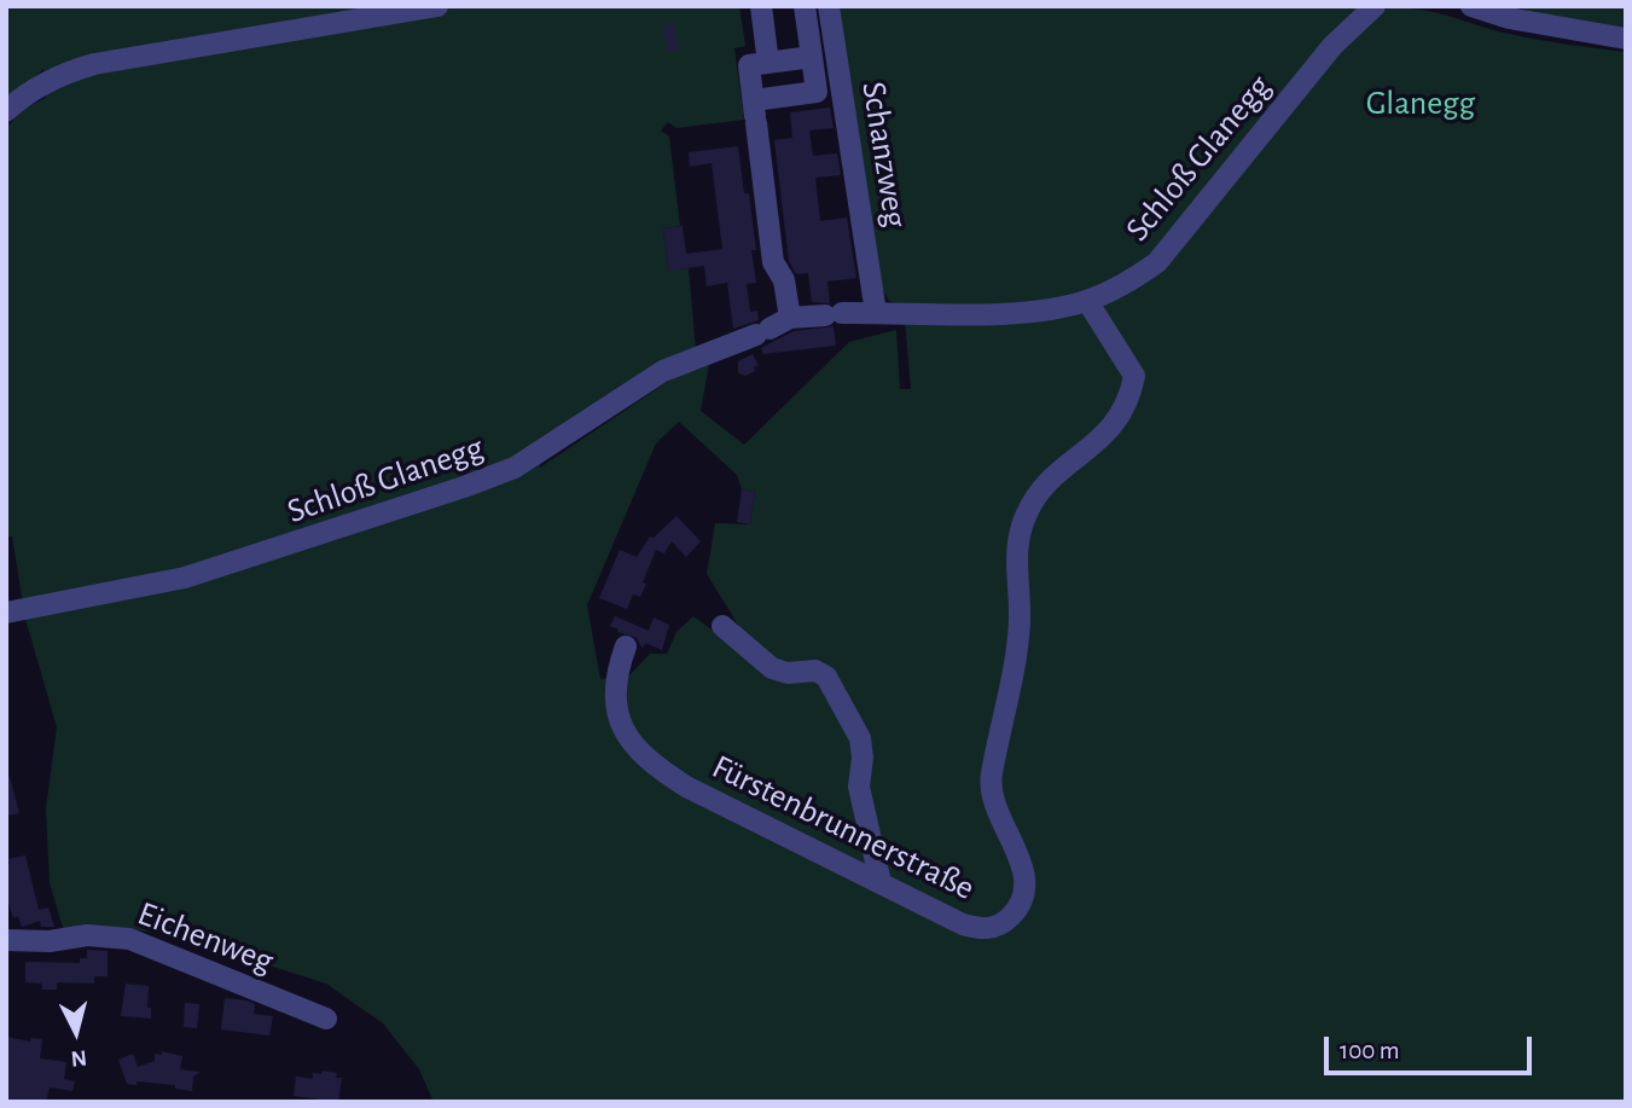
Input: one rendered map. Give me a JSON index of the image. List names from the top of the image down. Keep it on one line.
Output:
{"streets":{"street":["Schanzweg","Schloß Glanegg","Fürstenbrunnerstraße","Eichenweg"]},"crossings":[["Schanzweg","Schloß Glanegg"],["Schloß Glanegg","Fürstenbrunnerstraße"]],"parks":["Glanegg"],"scale_bar":"100 m","north":"bottom"}
